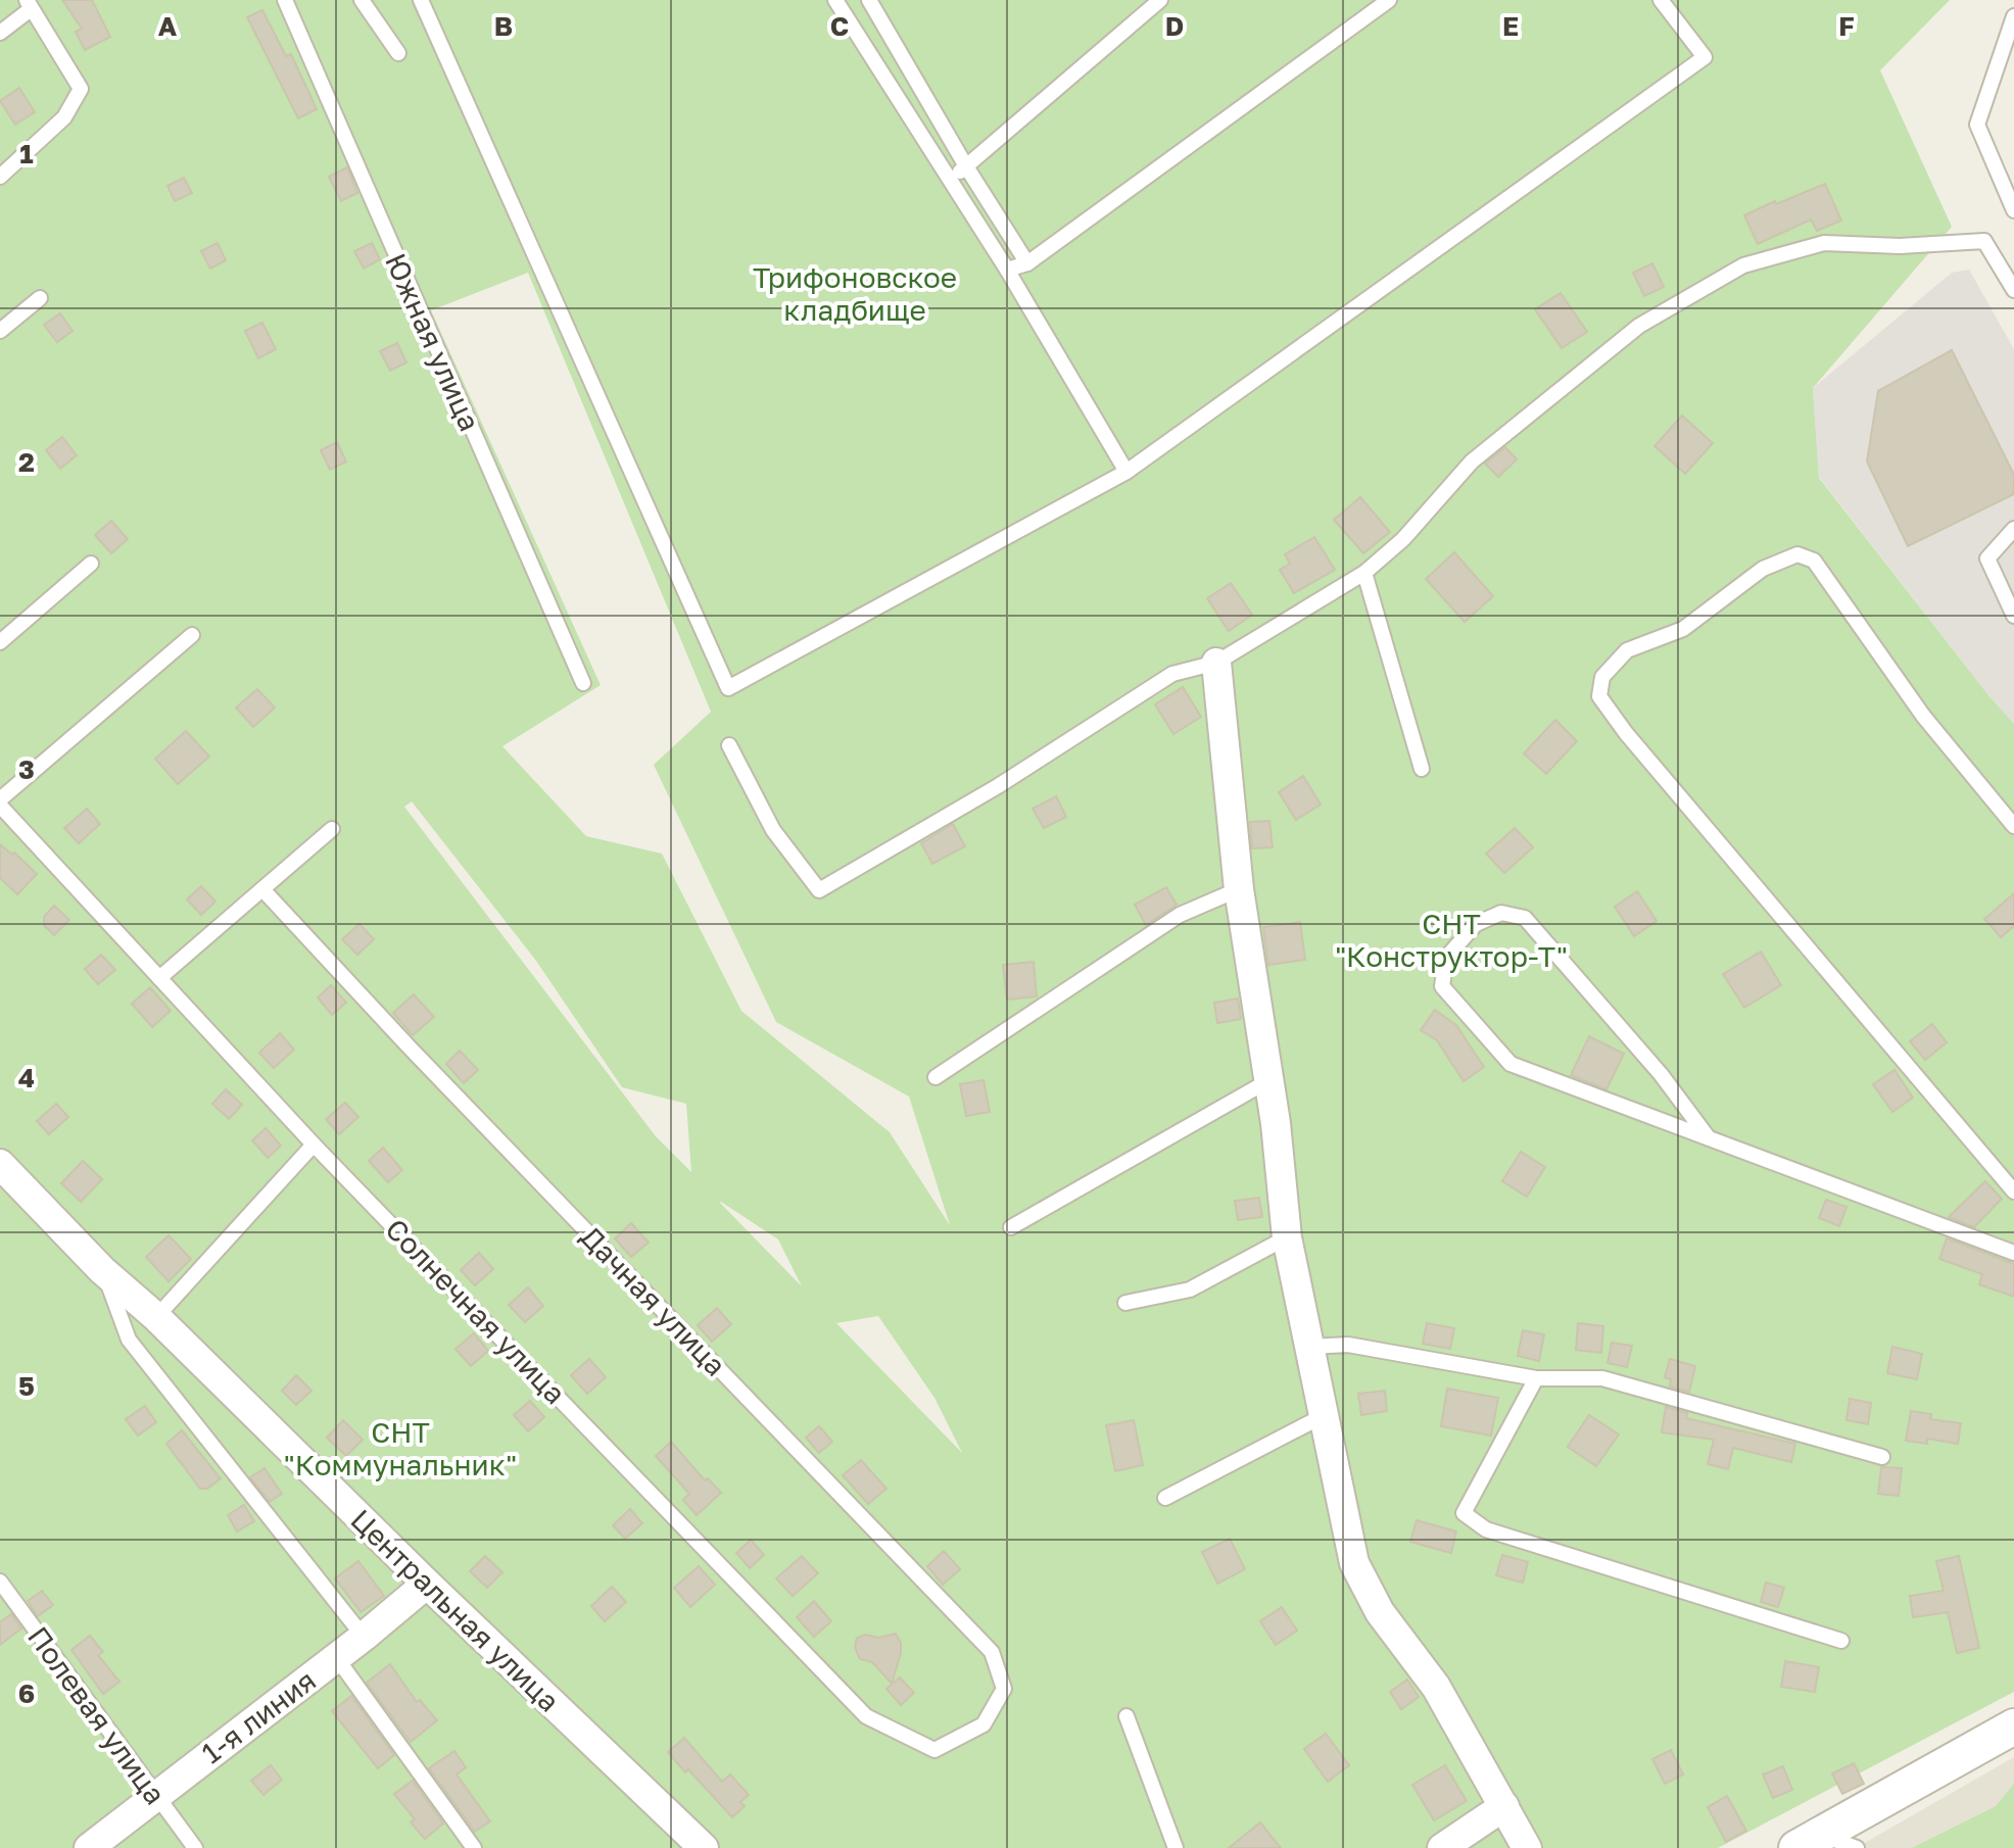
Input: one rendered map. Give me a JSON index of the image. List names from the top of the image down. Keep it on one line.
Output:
{"streets":{"street":["Центральная улица","1-я линия"],"lane":["Южная улица","Дачная улица","Солнечная улица","Полевая улица"]},"crossings":[["Дачная улица","Солнечная улица"],["Центральная улица","1-я линия"],["Полевая улица","1-я линия"]],"parks":["Трифоновское кладбище","СНТ \"Конструктор-Т\"","СНТ \"Коммунальник\""],"grid":{"columns":["A","B","C","D","E","F"],"rows":["1","2","3","4","5","6"]}}
